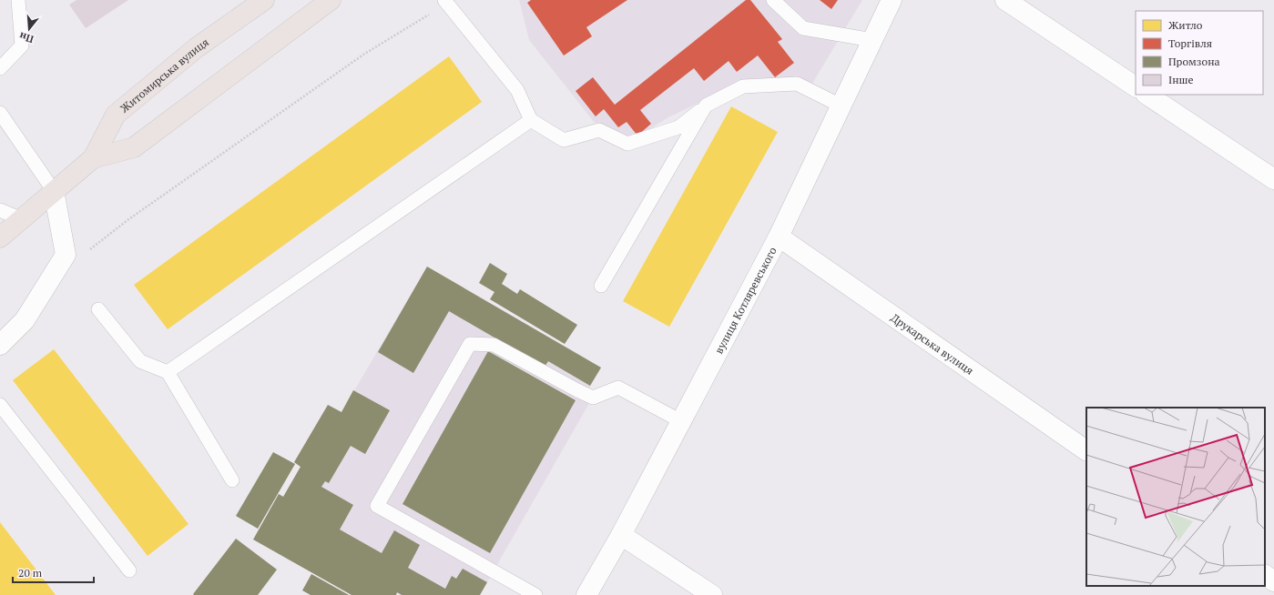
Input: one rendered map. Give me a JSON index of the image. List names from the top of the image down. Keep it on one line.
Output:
{"streets":{"main road":["Житомирська вулиця"],"street":["вулиця Котляревського","Друкарська вулиця"]},"crossings":[["вулиця Котляревського","Друкарська вулиця"]],"legend":["Житло","Торгівля","Промзона","Інше"],"scale_bar":"20 m","north":"bottom"}
